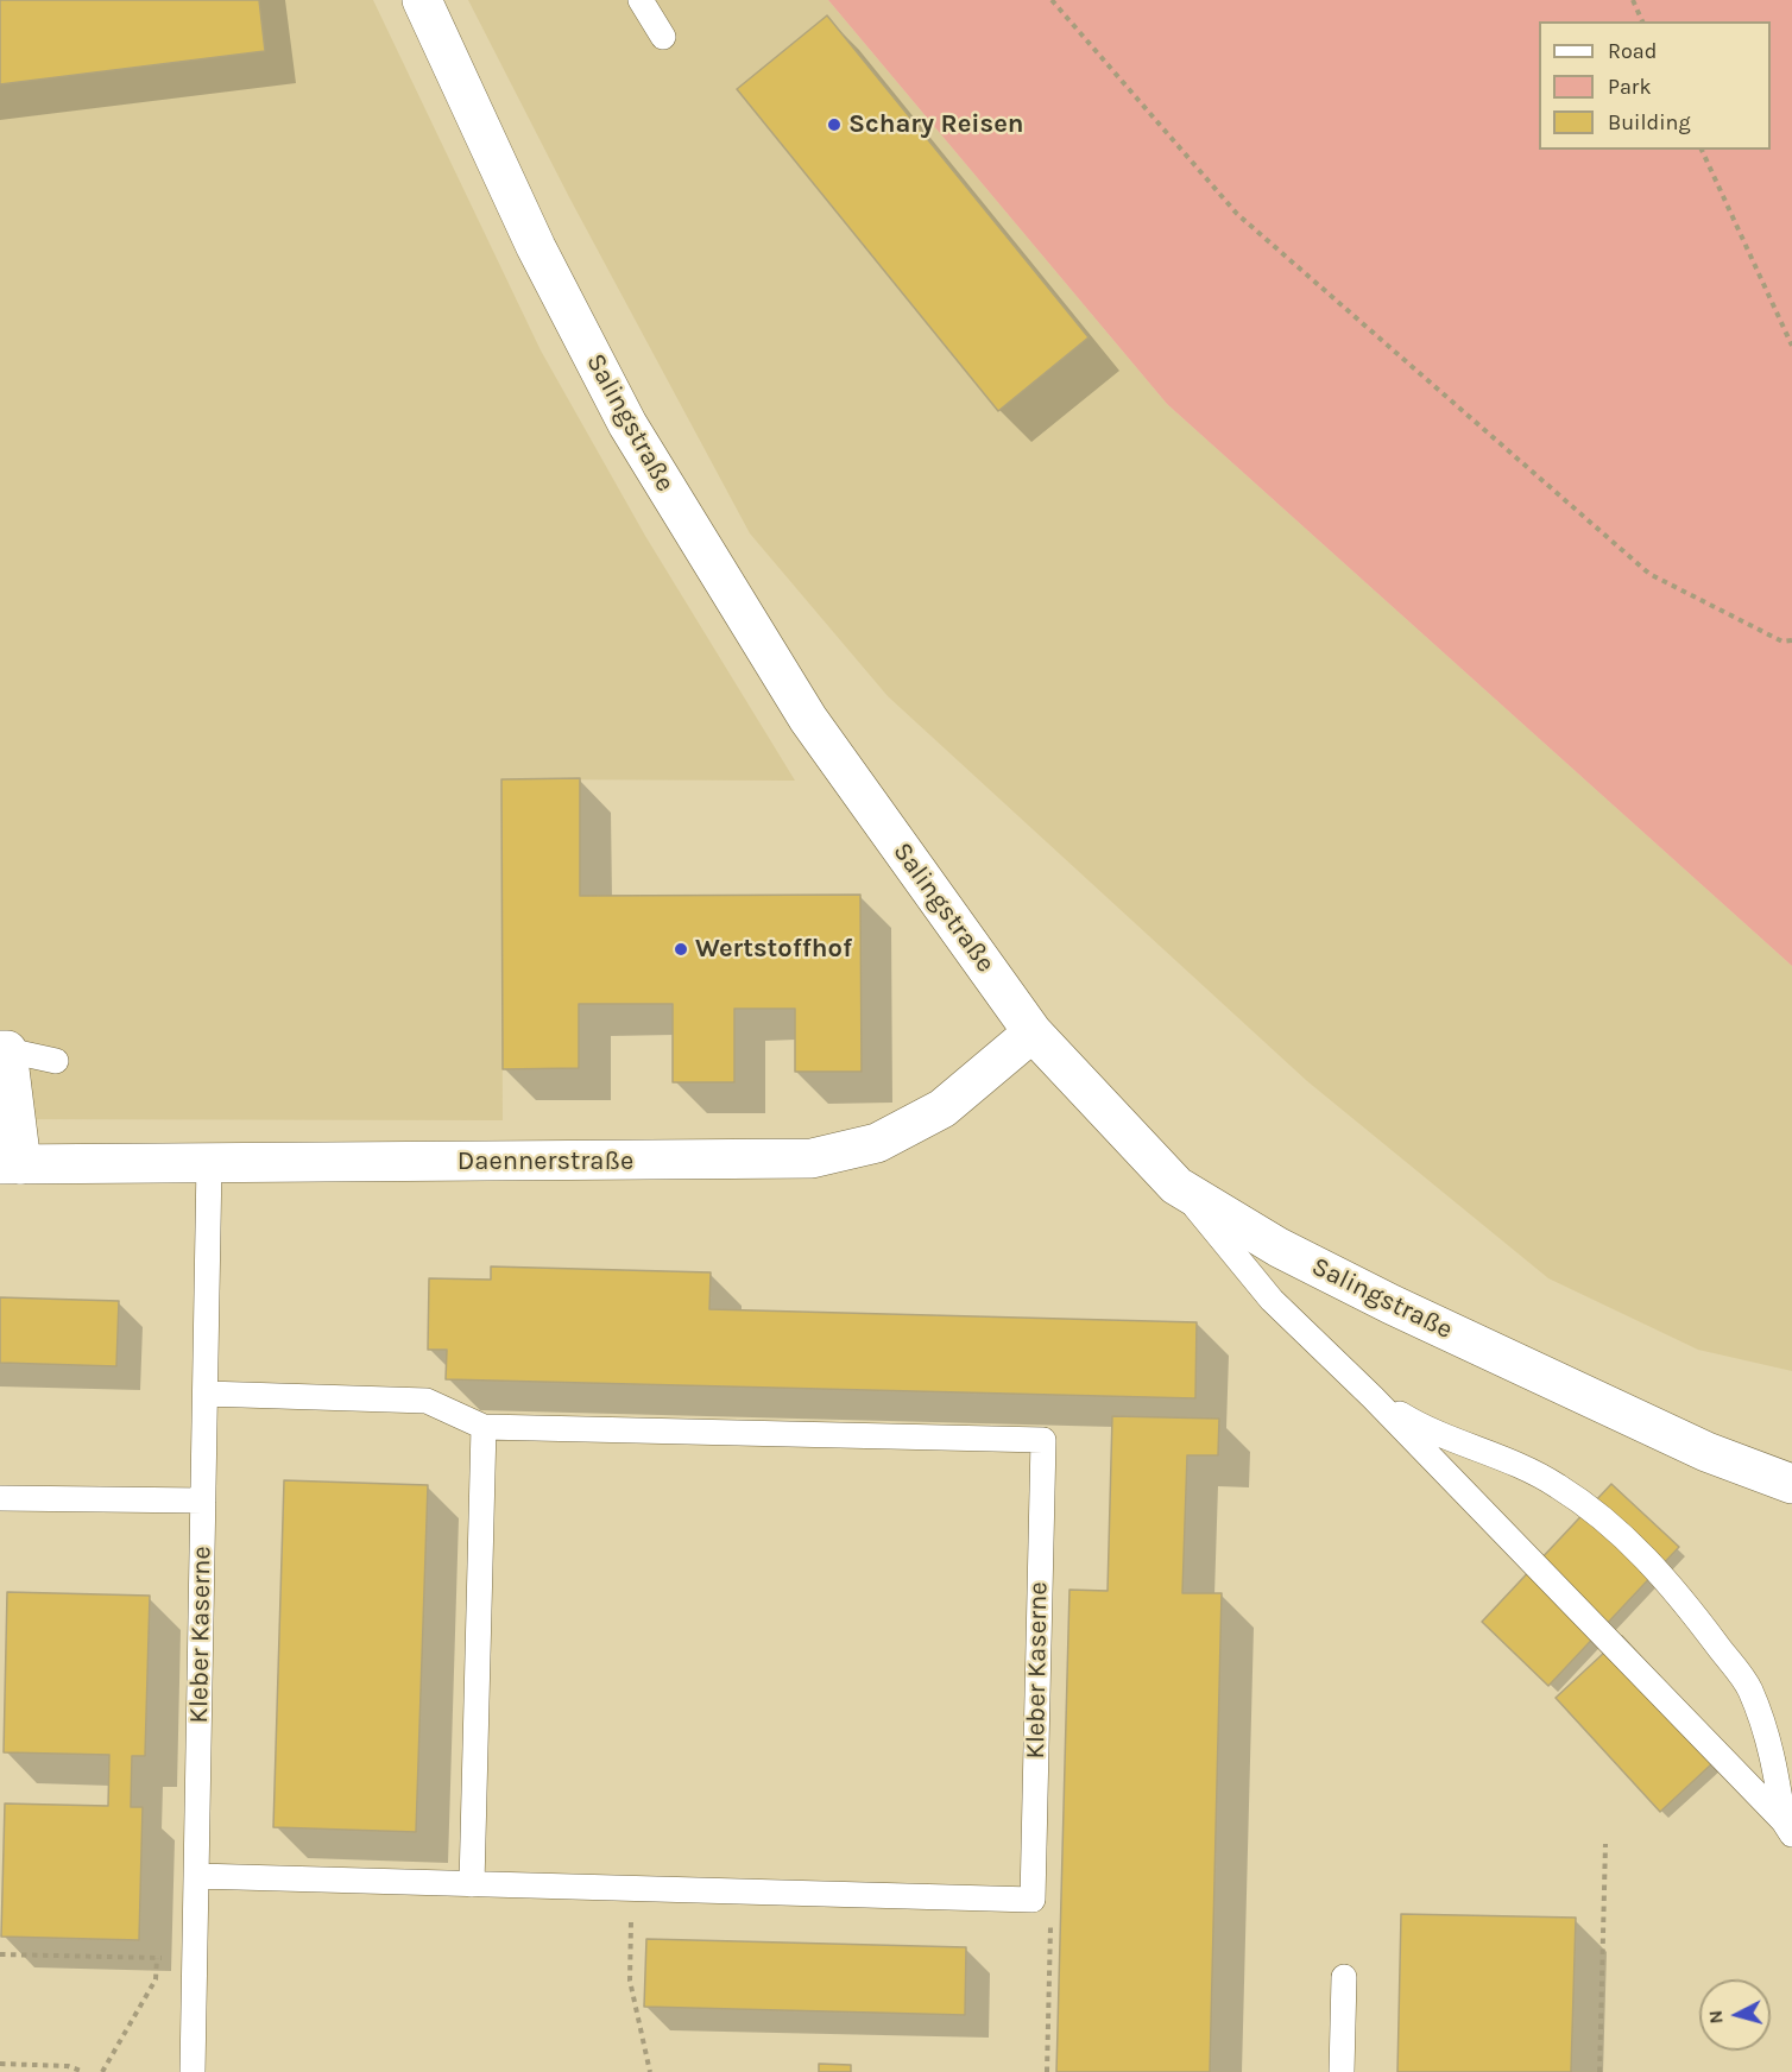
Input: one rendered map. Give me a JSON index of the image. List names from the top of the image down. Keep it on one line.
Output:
{"streets":{"street":["Salingstraße","Daennerstraße"],"lane":["Kleber Kaserne"]},"crossings":[["Salingstraße","Daennerstraße"],["Daennerstraße","Kleber Kaserne"]],"places":["Schary Reisen","Wertstoffhof"],"legend":["Road","Park","Building"],"north":"left"}
